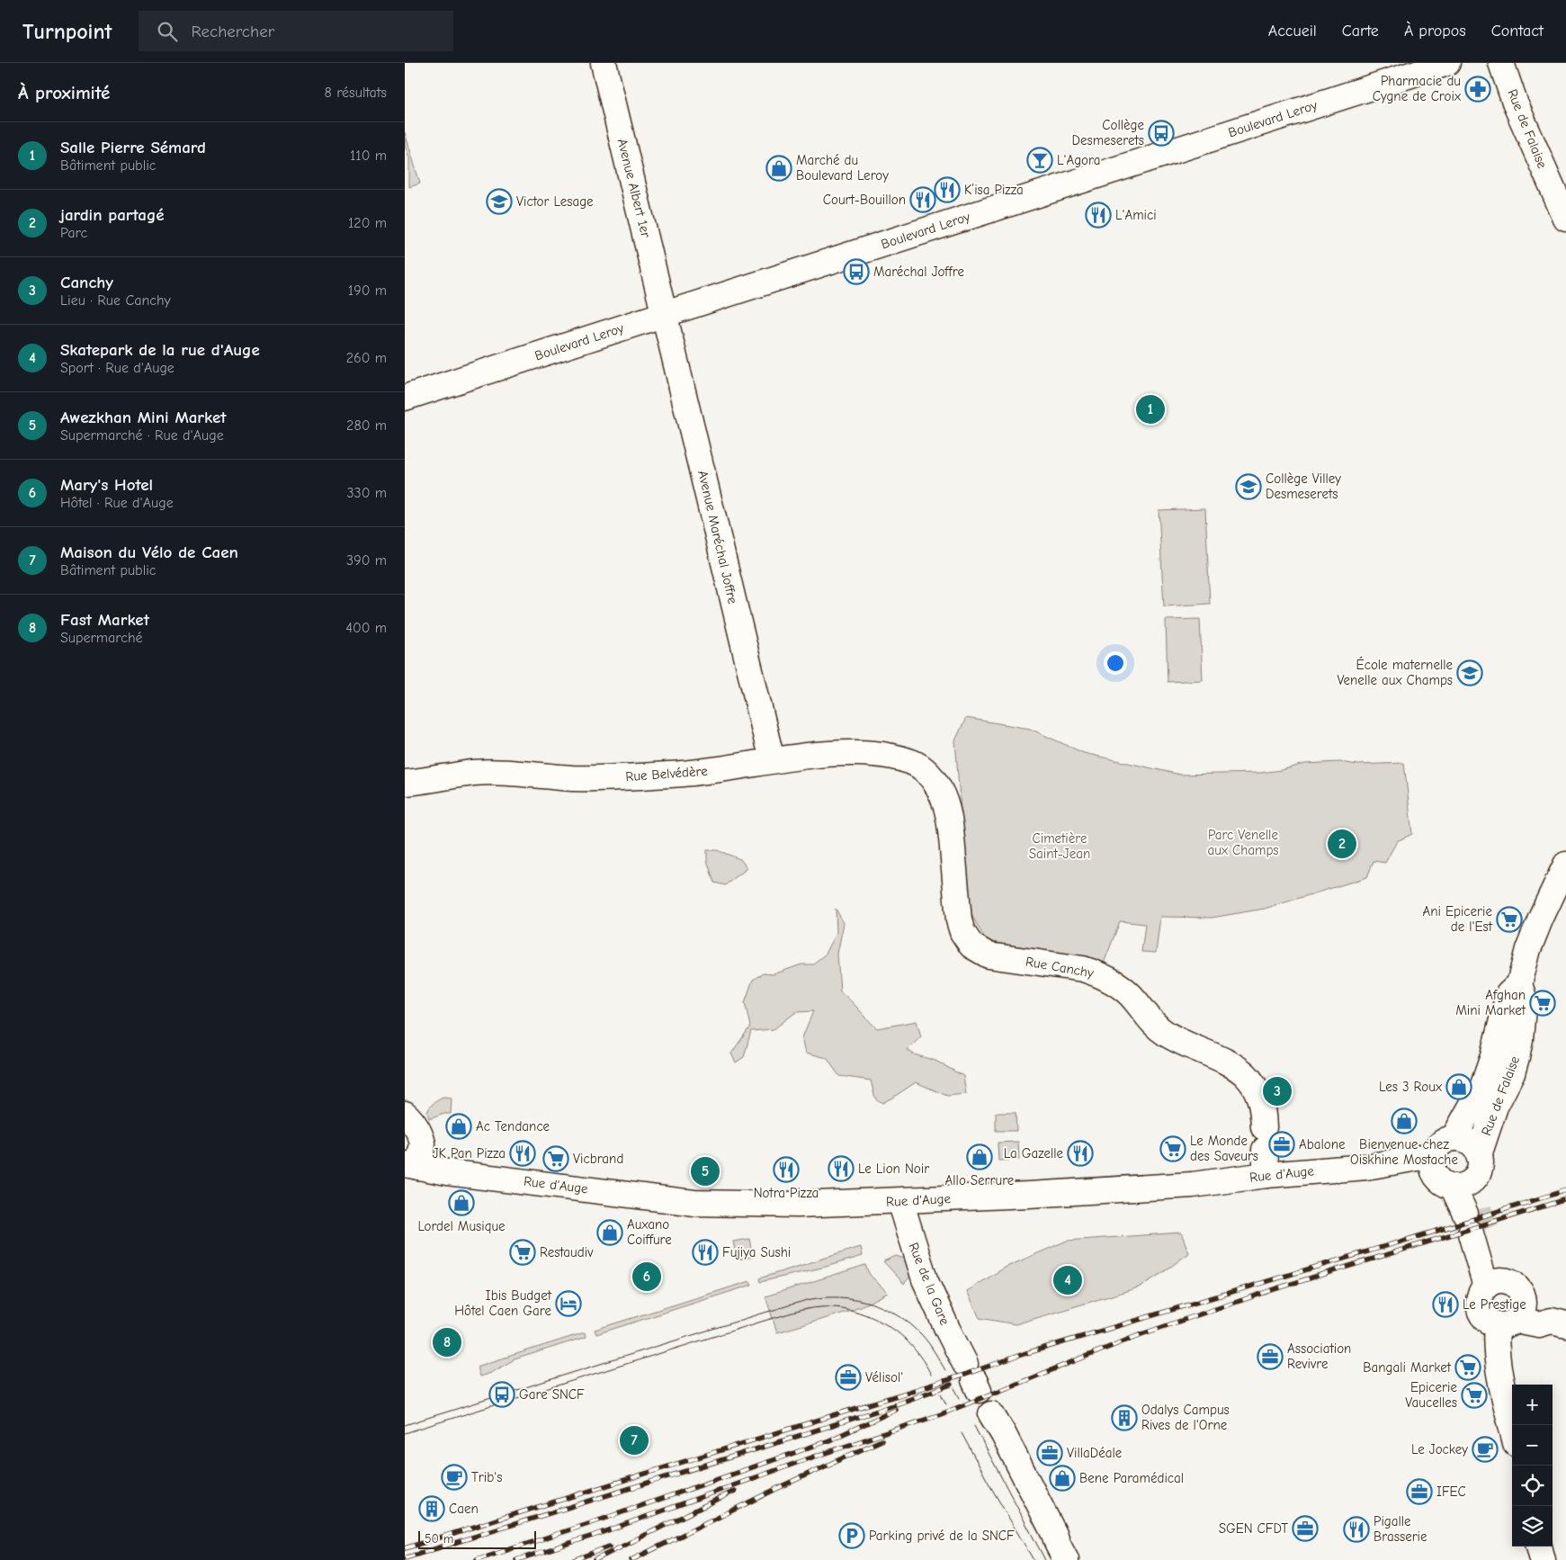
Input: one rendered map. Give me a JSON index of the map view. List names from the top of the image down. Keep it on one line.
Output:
{"streets":{"main road":["Boulevard Leroy","Rue de Falaise","Avenue Albert 1er","Avenue Maréchal Joffre","Rue Belvédère","Rue Canchy","Rue d'Auge","Rue de la Gare"]},"crossings":[["Boulevard Leroy","Avenue Albert 1er"],["Boulevard Leroy","Avenue Maréchal Joffre"],["Rue de Falaise","Rue d'Auge"],["Avenue Albert 1er","Avenue Maréchal Joffre"],["Avenue Maréchal Joffre","Rue Belvédère"],["Rue Belvédère","Rue Canchy"],["Rue Canchy","Rue d'Auge"],["Rue d'Auge","Rue de la Gare"]],"parks":["Parc Venelle aux Champs","Cimetière Saint-Jean"],"places":{"pharmacy":["Pharmacie du Cygne de Croix"],"bus stop":["Collège Desmeserets","Maréchal Joffre","Gare SNCF"],"bar":["L'Agora"],"shop":["Marché du Boulevard Leroy","Les 3 Roux","Bienvenue chez Oiskhine Mostache","Ac Tendance","Allo Serrure","Lordel Musique","Auxano Coiffure","Bene Paramédical"],"restaurant":["K’isa Pizza","Court-Bouillon","L'Amici","JK Pan Pizza","La Gazelle","Le Lion Noir","Notra Pizza","Fujiya Sushi","Le Prestige","Pigalle Brasserie"],"school or university":["Victor Lesage","Collège Villey Desmeserets","École maternelle Venelle aux Champs"],"supermarket":["Ani Epicerie de l'Est","Afghan Mini Market","Le Monde des Saveurs","Vicbrand","Restaudiv","Bangali Market","Epicerie Vaucelles"],"office":["Abalone","Association Revivre","Vélisol'","VillaDéale","IFEC","SGEN CFDT"],"hotel":["Ibis Budget Hôtel Caen Gare"],"building":["Odalys Campus Rives de l'Orne","Caen"],"cafe":["Le Jockey","Trib's"],"parking":["Parking privé de la SNCF"]},"scale_bar":"50 m","page":{"header":"Turnpoint","search":"Rechercher","nav":["Accueil","Carte","À propos","Contact"],"heading":["À proximité","8 résultats"],"list":[{"mark":"1","name":"Salle Pierre Sémard","note":"Bâtiment public","value":"110 m"},{"mark":"2","name":"jardin partagé","note":"Parc","value":"120 m"},{"mark":"3","name":"Canchy","note":"Lieu · Rue Canchy","value":"190 m"},{"mark":"4","name":"Skatepark de la rue d'Auge","note":"Sport · Rue d'Auge","value":"260 m"},{"mark":"5","name":"Awezkhan Mini Market","note":"Supermarché · Rue d'Auge","value":"280 m"},{"mark":"6","name":"Mary's Hotel","note":"Hôtel · Rue d'Auge","value":"330 m"},{"mark":"7","name":"Maison du Vélo de Caen","note":"Bâtiment public","value":"390 m"},{"mark":"8","name":"Fast Market","note":"Supermarché","value":"400 m"}],"pins":["1","2","3","5","6","4","8","7"],"map_buttons":["+","−"],"scale":"50 m"}}
